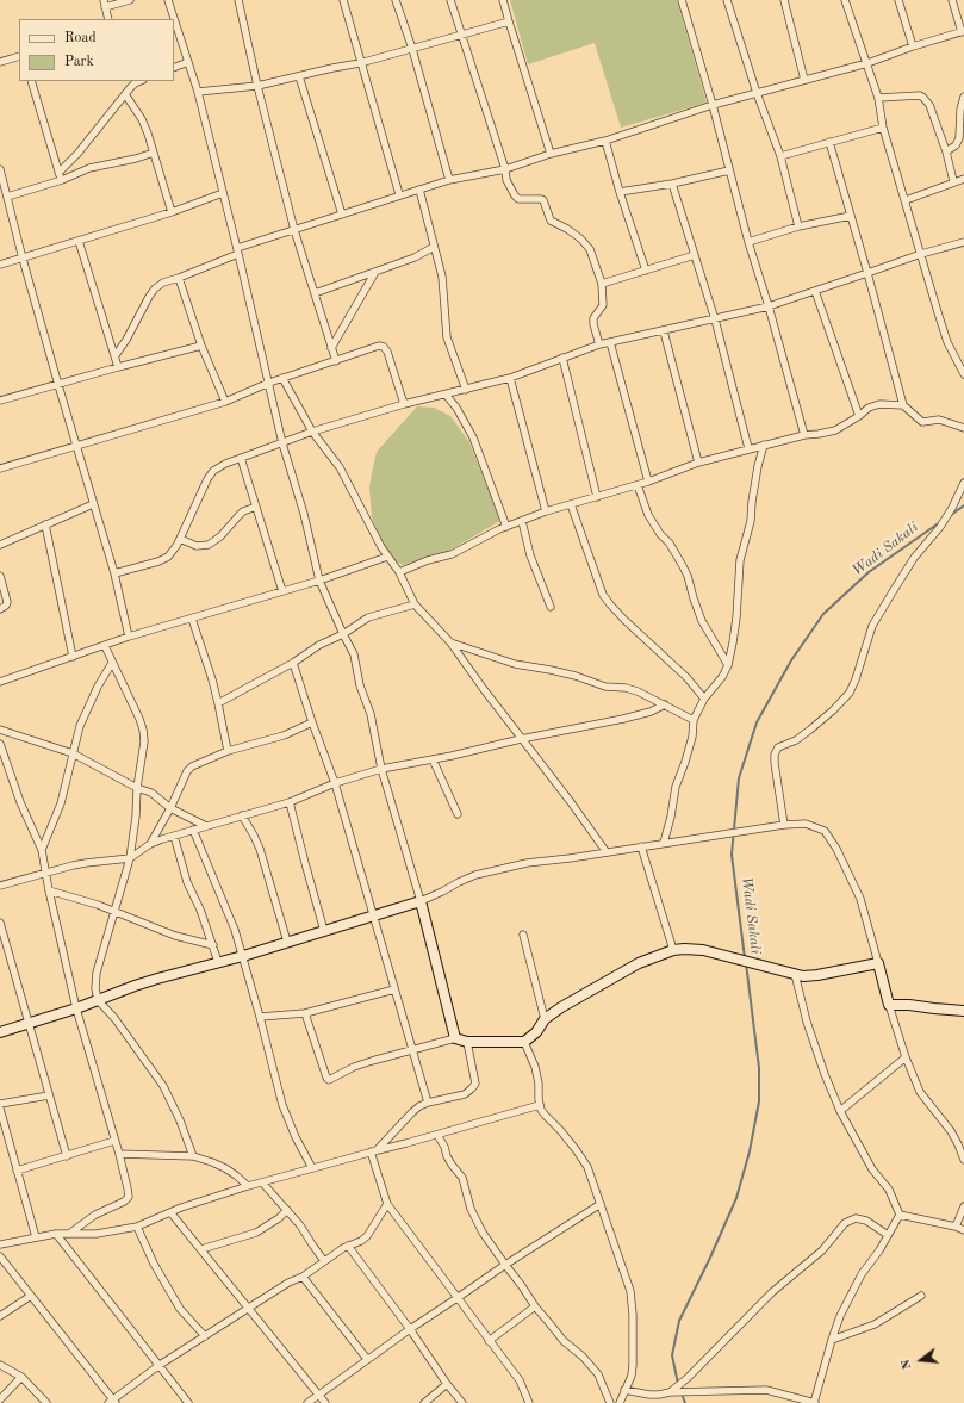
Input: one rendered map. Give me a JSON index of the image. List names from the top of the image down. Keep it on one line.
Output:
{"water":["Wadi Sakali"],"legend":["Road","Park"],"north":"left"}
